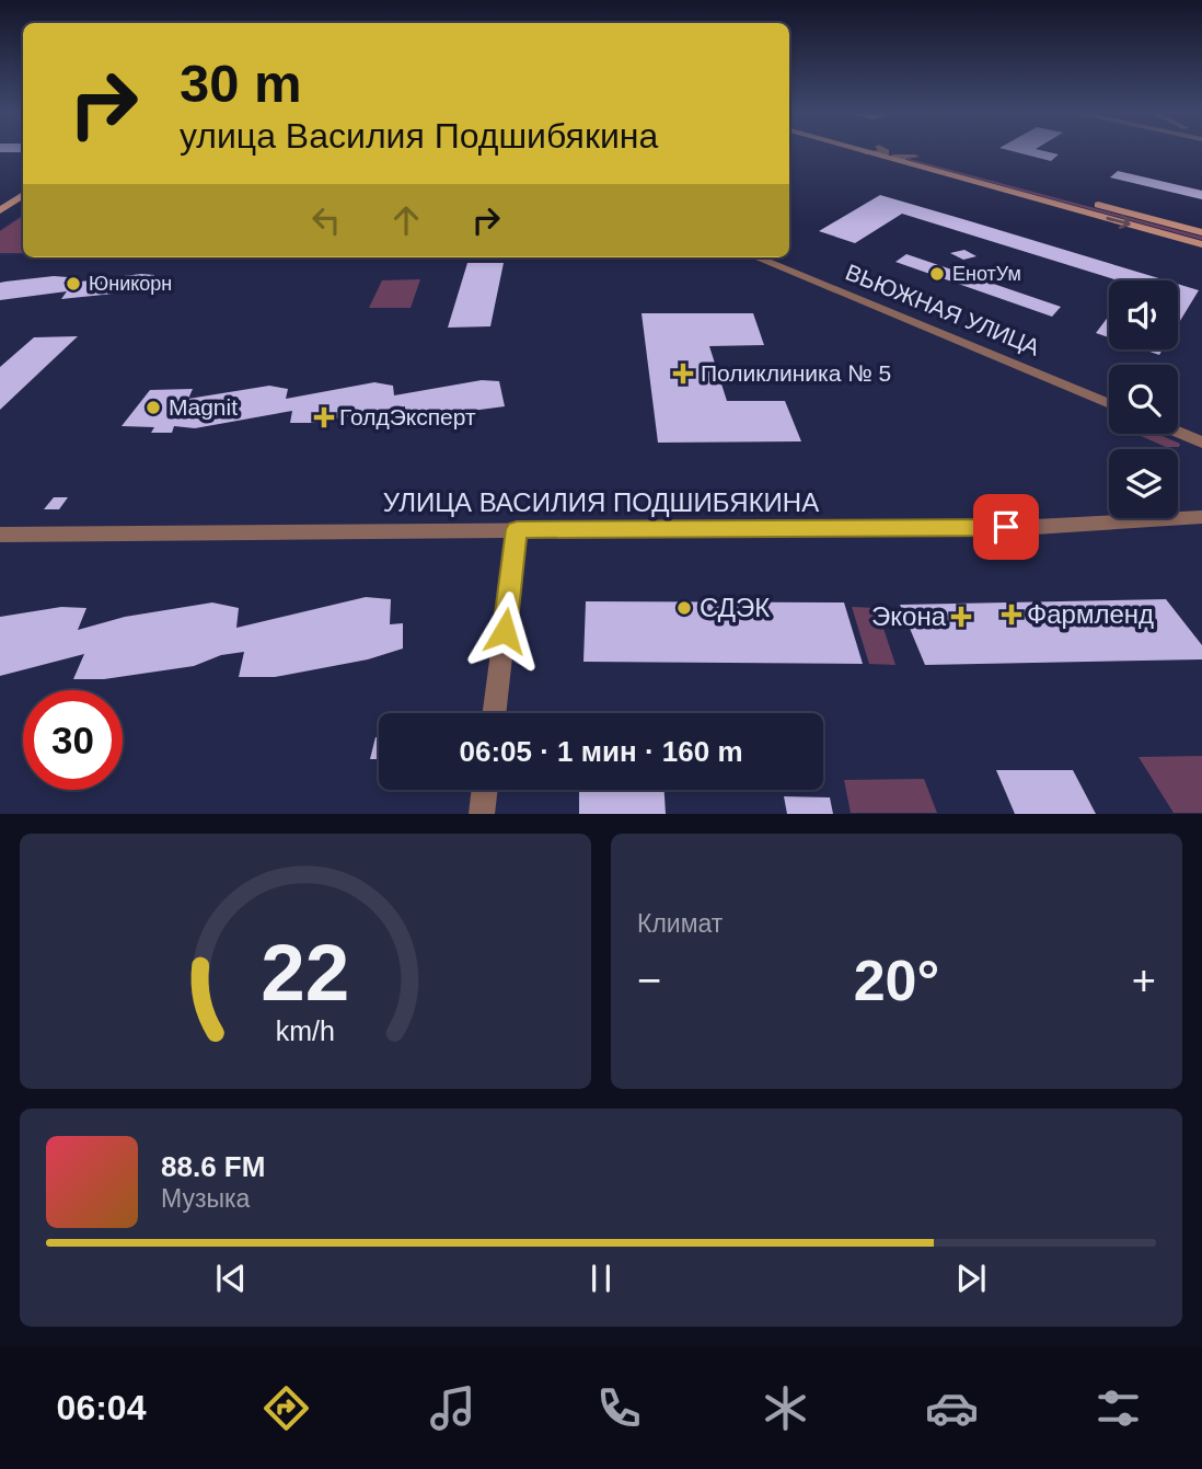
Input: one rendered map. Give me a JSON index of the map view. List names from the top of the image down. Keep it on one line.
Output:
{"streets":{"street":["ВЬЮЖНАЯ УЛИЦА","УЛИЦА ВАСИЛИЯ ПОДШИБЯКИНА"]},"places":{"other":["ЕнотУм","Юникорн","Magnit","СДЭК"],"health":["Поликлиника № 5","ГолдЭксперт","Фармленд","Экона"]},"page":{"turn":["30 m","улица Василия Подшибякина"],"limit":"30","trip":"06:05 · 1 мин · 160 m","tile":"Климат","heat":["−","20°","+"],"song":["88.6 FM","Музыка"],"tabs":"06:04","gauge":["22","km/h"]}}
